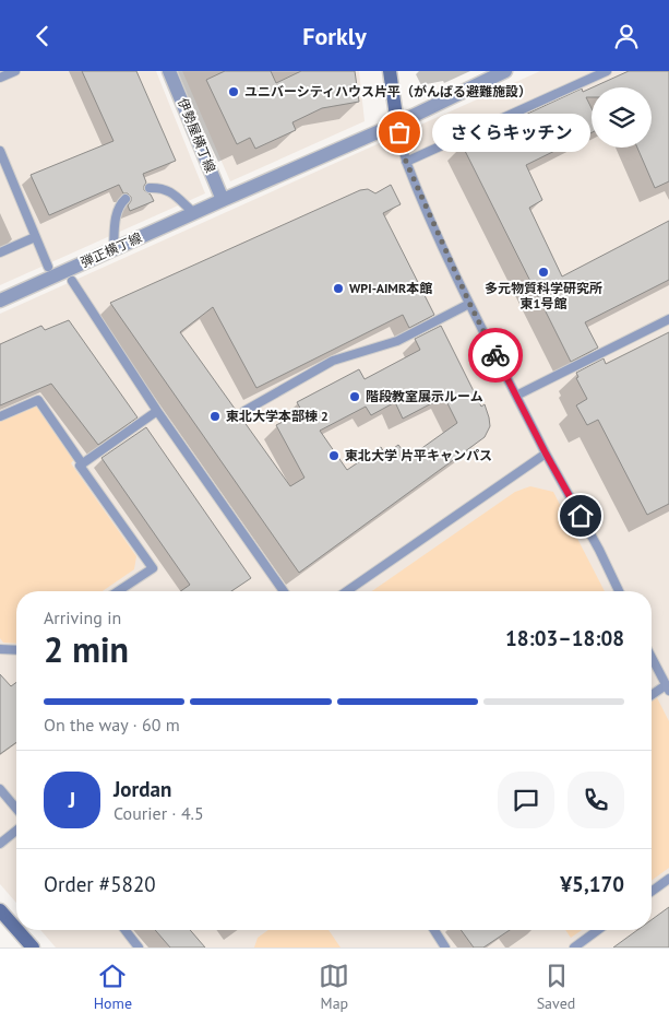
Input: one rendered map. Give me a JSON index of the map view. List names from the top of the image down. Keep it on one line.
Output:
{"streets":{"street":["伊勢屋横丁線","弾正横丁線"]},"crossings":[["伊勢屋横丁線","弾正横丁線"]],"places":["ユニバーシティハウス片平（がんばる避難施設）","さくらキッチン","多元物質科学研究所 東1号館","WPI-AIMR本館","階段教室展示ルーム","東北大学本部棟 2","東北大学 片平キャンパス"],"page":{"header":"Forkly","bubble":"さくらキッチン","heading":["2 min","Arriving in","18:03–18:08"],"panel":["Jordan","Courier · 4.5","Order #5820","¥5,170"],"bar":"On the way · 60 m","round":"J","tabs":["Home","Map","Saved"]}}
